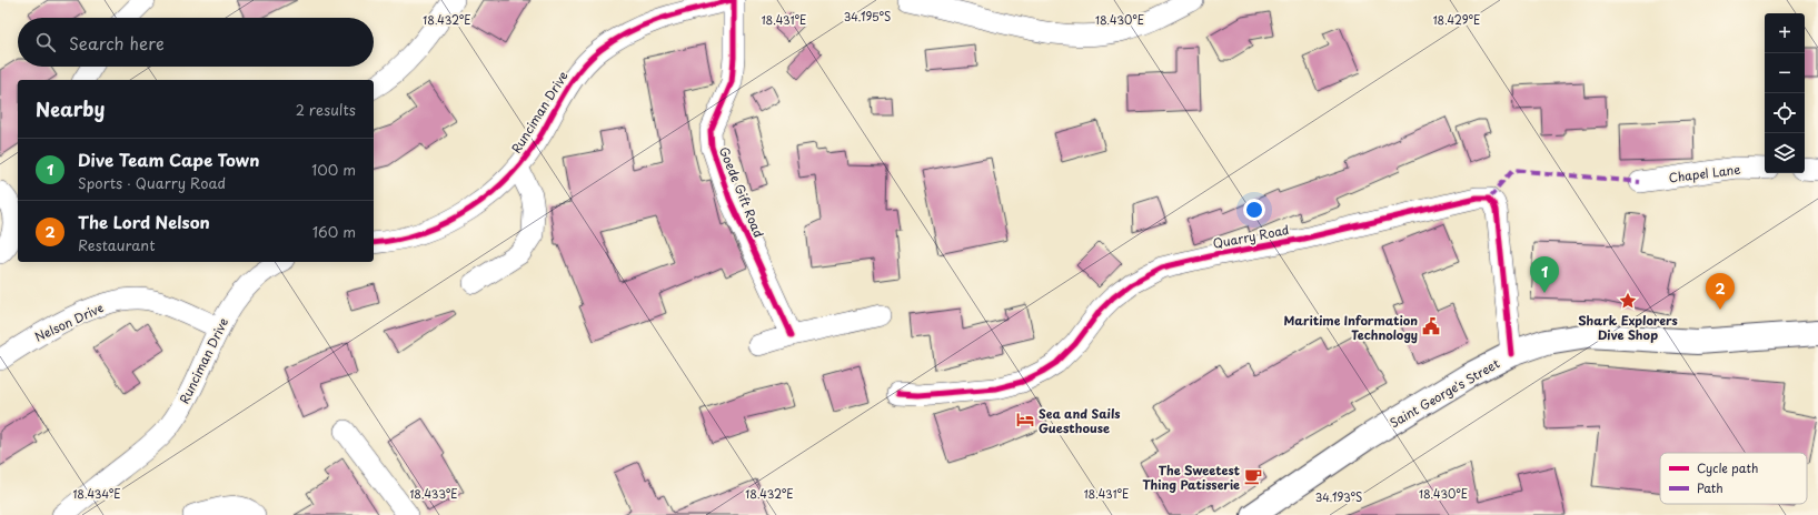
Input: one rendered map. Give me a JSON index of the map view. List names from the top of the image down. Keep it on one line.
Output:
{"streets":{"main road":["Saint George's Street"],"street":["Runciman Drive","Chapel Lane","Goede Gift Road","Quarry Road","Nelson Drive"]},"crossings":[["Runciman Drive","Goede Gift Road"],["Runciman Drive","Nelson Drive"],["Quarry Road","Saint George's Street"]],"places":{"place":["Shark Explorers Dive Shop"],"public building":["Maritime Information Technology"],"hotel":["Sea and Sails Guesthouse"],"cafe":["The Sweetest Thing Patisserie"]},"legend":["Cycle path","Path"],"page":{"map_buttons":["+","−"],"search":"Search here","heading":["Nearby","2 results"],"list":[{"mark":"1","name":"Dive Team Cape Town","note":"Sports · Quarry Road","value":"100 m"},{"mark":"2","name":"The Lord Nelson","note":"Restaurant","value":"160 m"}],"pins":["1","2"]},"coordinates":["34.195°S","18.432°E","18.431°E","18.430°E","18.429°E","18.434°E","18.433°E","34.193°S"]}
